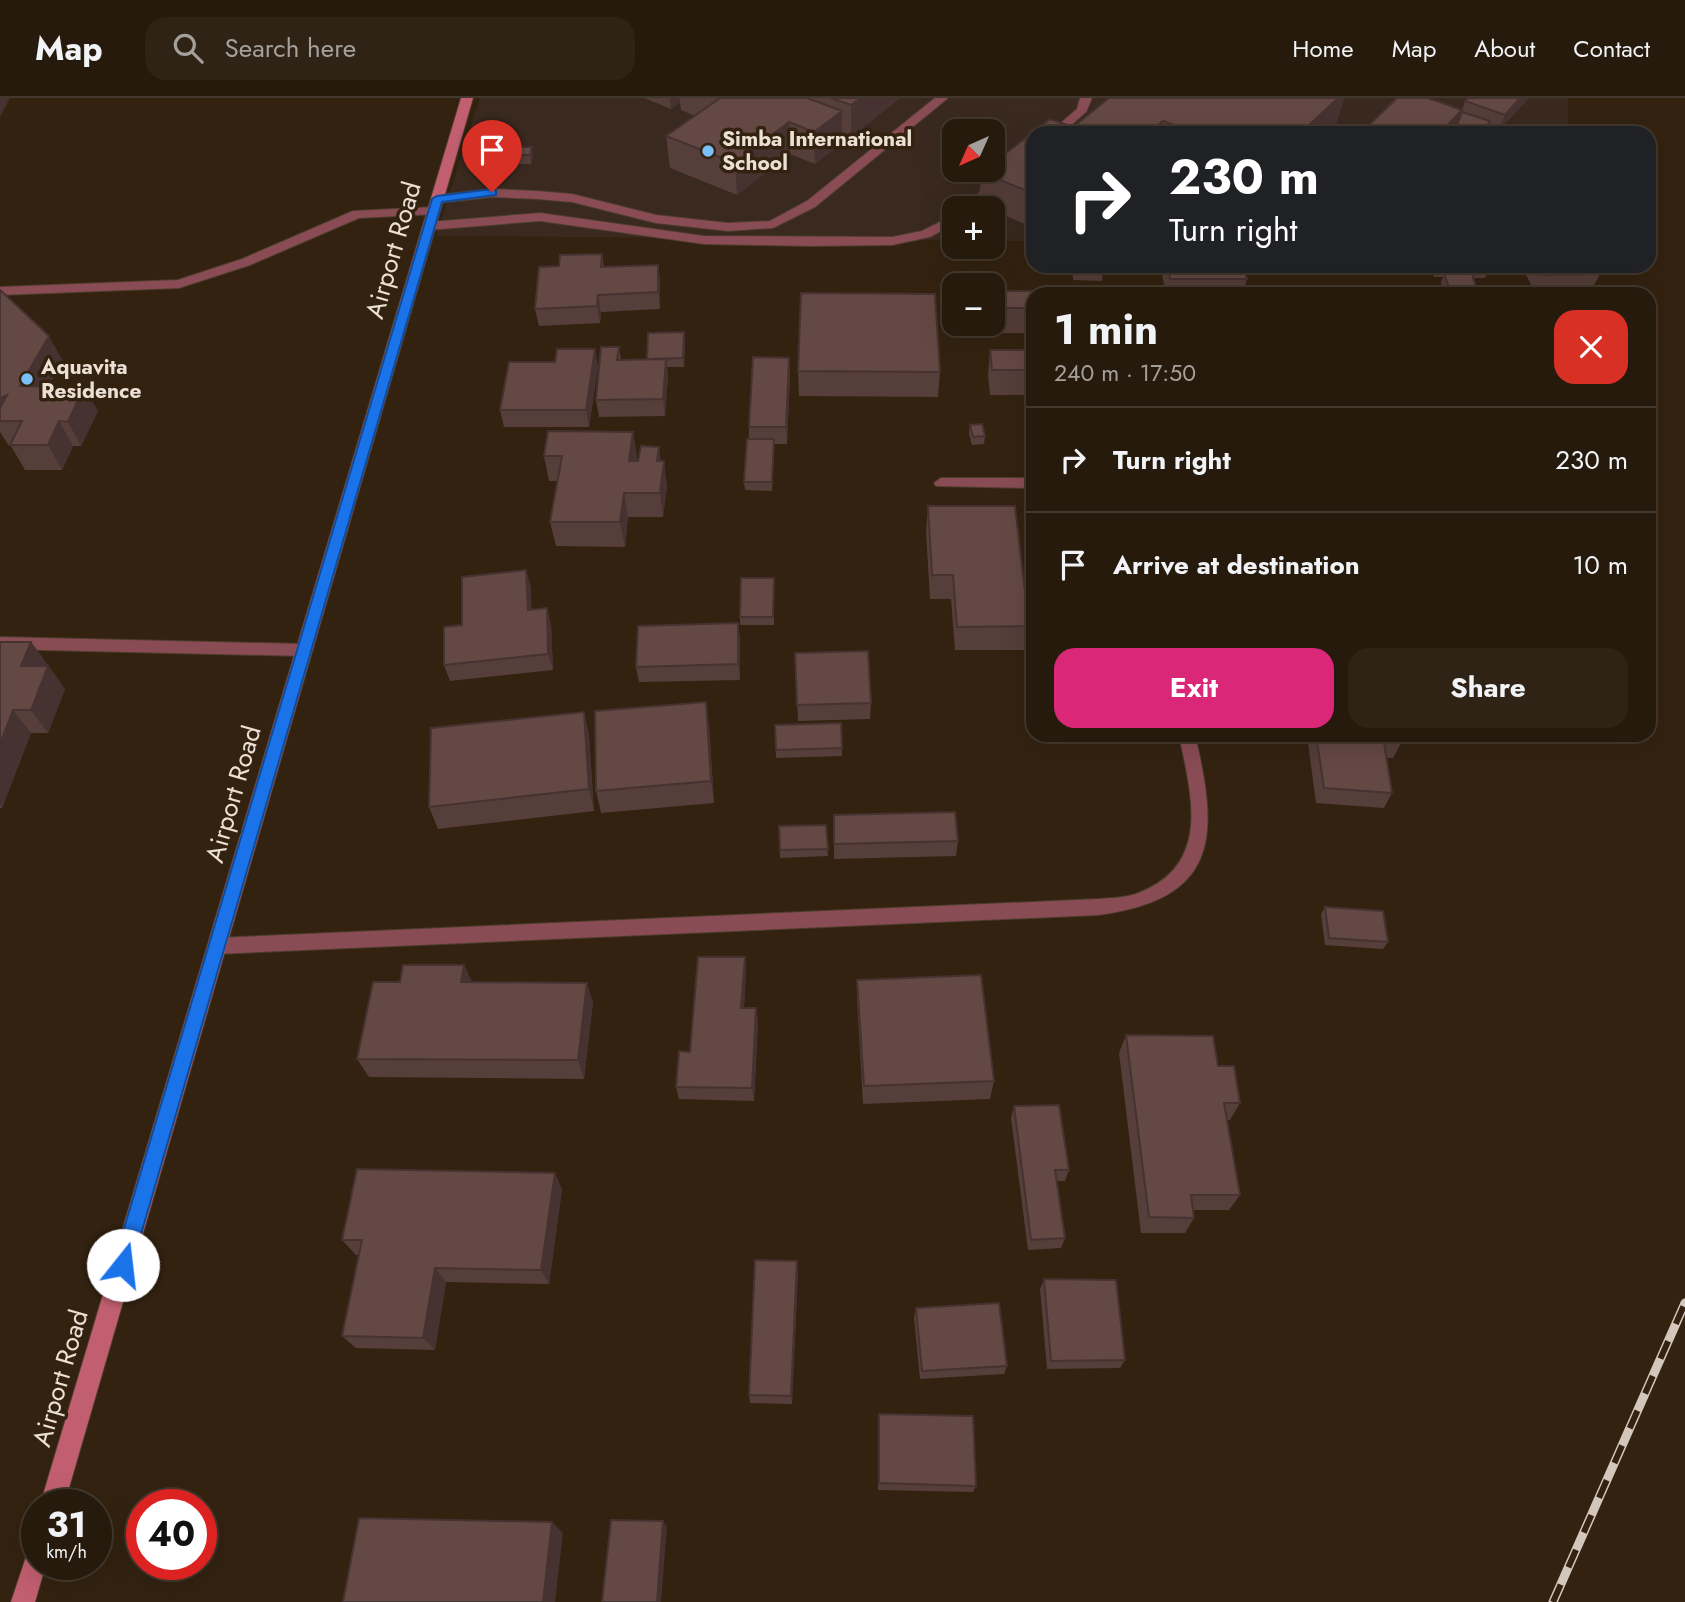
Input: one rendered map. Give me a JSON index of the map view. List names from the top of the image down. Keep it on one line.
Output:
{"streets":{"street":["Airport Road"]},"places":["Simba International School","Aquavita Residence"],"north":"bottom left","page":{"header":"Map","search":"Search here","nav":["Home","Map","About","Contact"],"map_buttons":["+","−"],"turn":["230 m","Turn right"],"heading":["1 min","240 m · 17:50"],"list":[{"name":"Turn right","value":"230 m"},{"name":"Arrive at destination","value":"10 m"}],"buttons":["Exit","Share"],"speed":"31 km/h","limit":"40"}}
